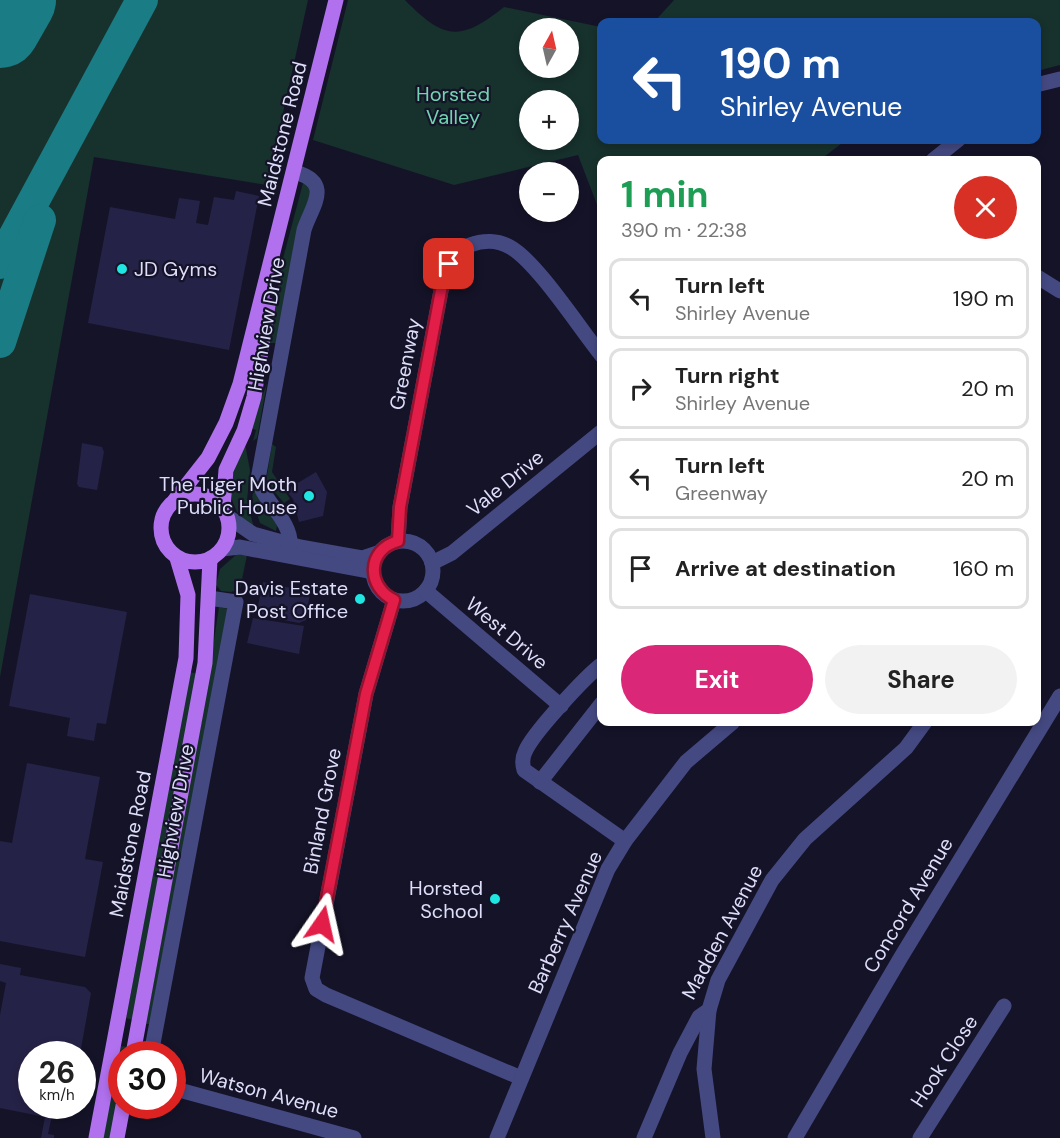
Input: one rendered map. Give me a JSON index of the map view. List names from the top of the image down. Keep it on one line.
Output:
{"streets":{"main road":["Maidstone Road"],"street":["Highview Drive","Greenway","Vale Drive","West Drive","Binland Grove","Concord Avenue","Barberry Avenue","Madden Avenue","Hook Close","Watson Avenue"]},"crossings":[["Maidstone Road","Highview Drive"],["Greenway","Vale Drive"],["Greenway","West Drive"],["Greenway","Binland Grove"],["Vale Drive","West Drive"],["Vale Drive","Binland Grove"],["West Drive","Binland Grove"],["Binland Grove","Barberry Avenue"]],"parks":["Horsted Valley"],"places":["JD Gyms","The Tiger Moth Public House","Davis Estate Post Office","Horsted School"],"north":"top","page":{"map_buttons":["+","−"],"turn":["190 m","Shirley Avenue"],"heading":["1 min","390 m · 22:38"],"list":[{"name":"Turn left","note":"Shirley Avenue","value":"190 m"},{"name":"Turn right","note":"Shirley Avenue","value":"20 m"},{"name":"Turn left","note":"Greenway","value":"20 m"},{"name":"Arrive at destination","value":"160 m"}],"buttons":["Exit","Share"],"speed":"26 km/h","limit":"30"}}
